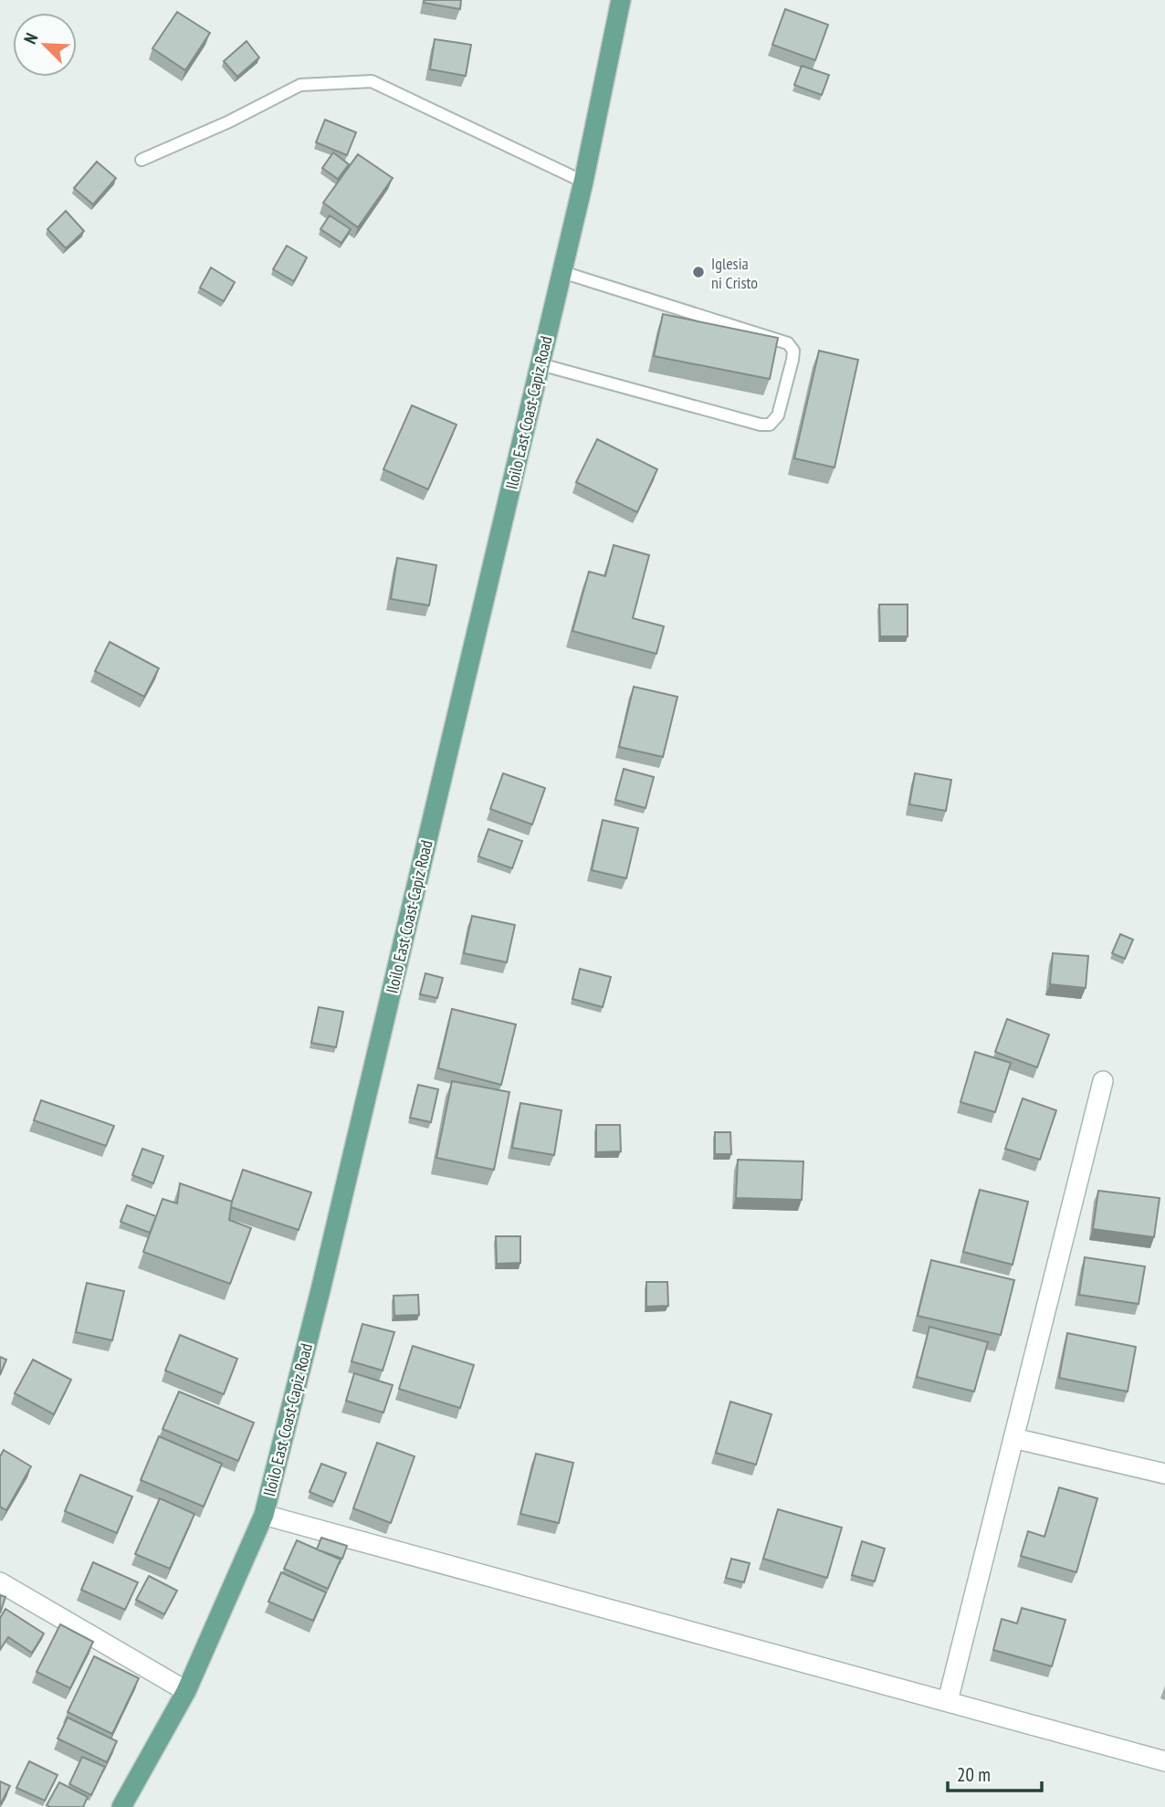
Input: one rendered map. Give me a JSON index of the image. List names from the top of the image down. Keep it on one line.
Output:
{"streets":{"main road":["Iloilo East Coast-Capiz Road"]},"places":["Iglesia ni Cristo"],"scale_bar":"20 m","north":"top left"}
